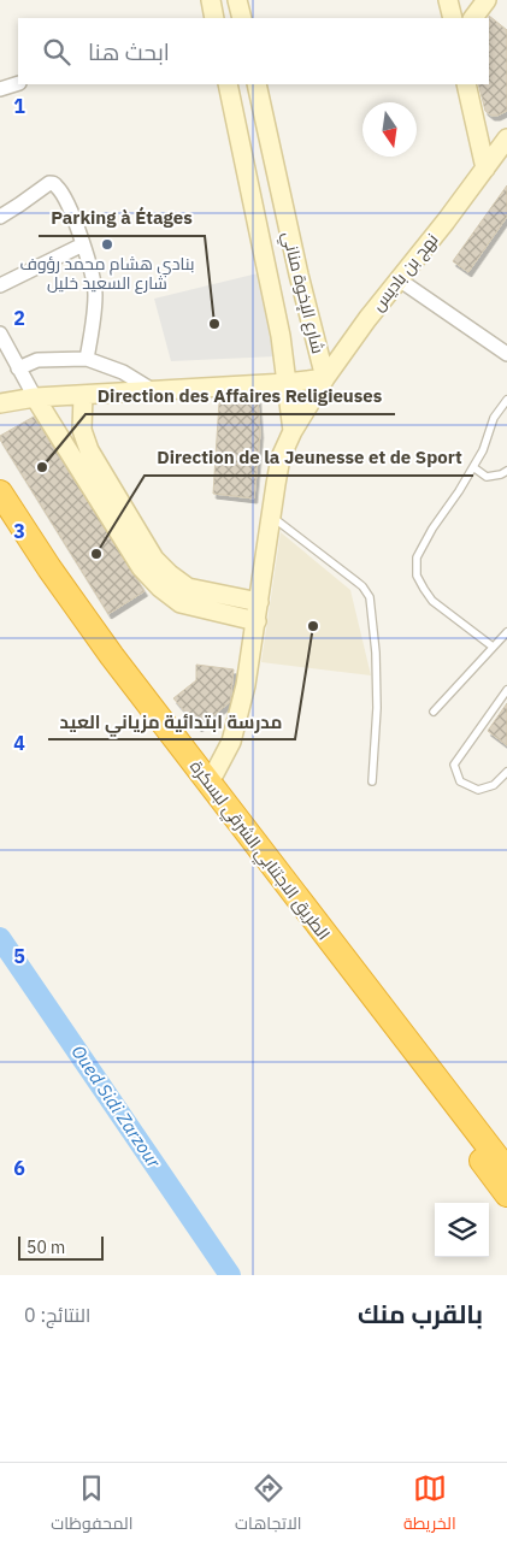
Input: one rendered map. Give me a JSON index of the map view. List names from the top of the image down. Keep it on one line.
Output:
{"streets":{"highway":["الطريق الاجتنابي الشرقي لبسكرة"],"street":["نهج بن باديس","شارع الإخوة مناني"]},"crossings":[["نهج بن باديس","شارع الإخوة مناني"]],"water":["Oued Sidi Zarzour"],"places":["بنادي هشام محمد رؤوف شارع السعيد خليل","Parking à Étages","Direction des Affaires Religieuses","Direction de la Jeunesse et de Sport","مدرسة ابتدائية مزياني العيد"],"scale_bar":"50 m","north":"bottom","page":{"search":"ابحث هنا","scale":"50 m","heading":["بالقرب منك","النتائج: 0"],"nav":["الخريطة","الاتجاهات","المحفوظات"]},"grid":{"rows":["1","2","3","4","5","6"]}}
